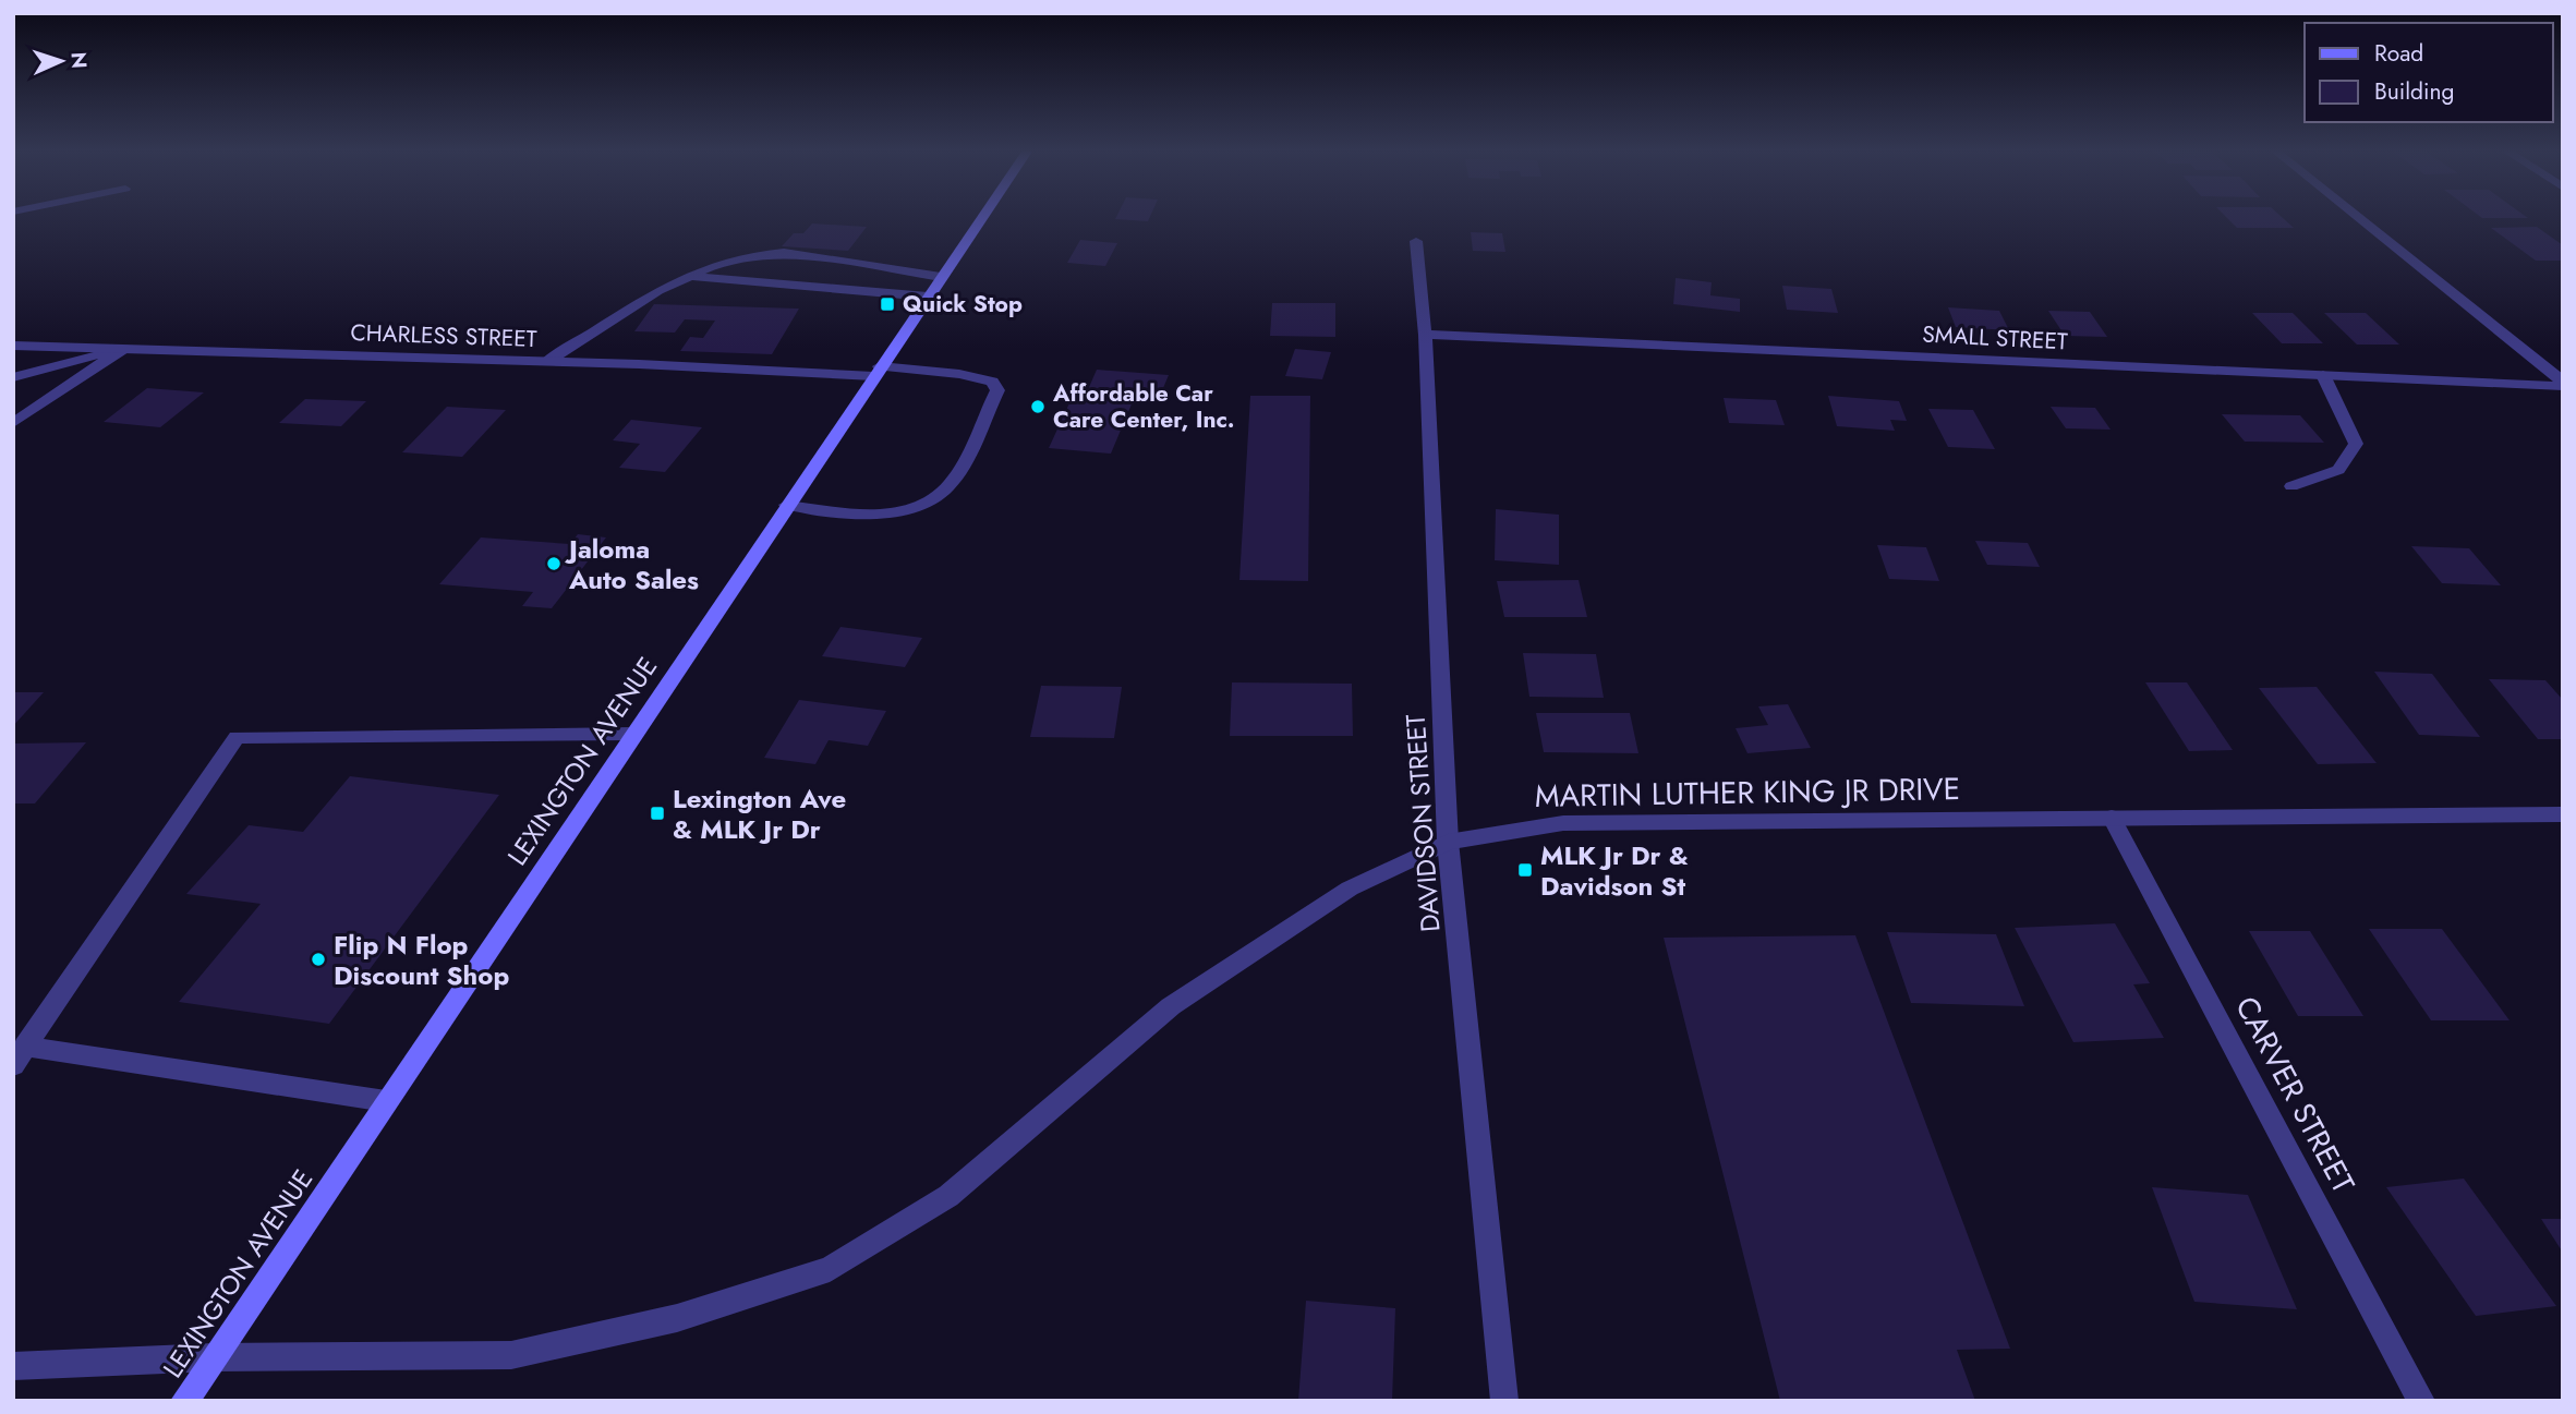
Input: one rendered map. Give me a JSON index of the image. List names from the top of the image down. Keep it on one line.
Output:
{"streets":{"main road":["LEXINGTON AVENUE"],"street":["CHARLESS STREET","SMALL STREET","MARTIN LUTHER KING JR DRIVE","DAVIDSON STREET","CARVER STREET"]},"crossings":[["CHARLESS STREET","LEXINGTON AVENUE"],["SMALL STREET","DAVIDSON STREET"],["LEXINGTON AVENUE","MARTIN LUTHER KING JR DRIVE"],["MARTIN LUTHER KING JR DRIVE","DAVIDSON STREET"],["MARTIN LUTHER KING JR DRIVE","CARVER STREET"]],"places":{"transit":["Quick Stop","Lexington Ave & MLK Jr Dr","MLK Jr Dr & Davidson St"],"other":["Affordable Car Care Center, Inc.","Jaloma Auto Sales","Flip N Flop Discount Shop"]},"legend":["Road","Building"],"north":"right"}
